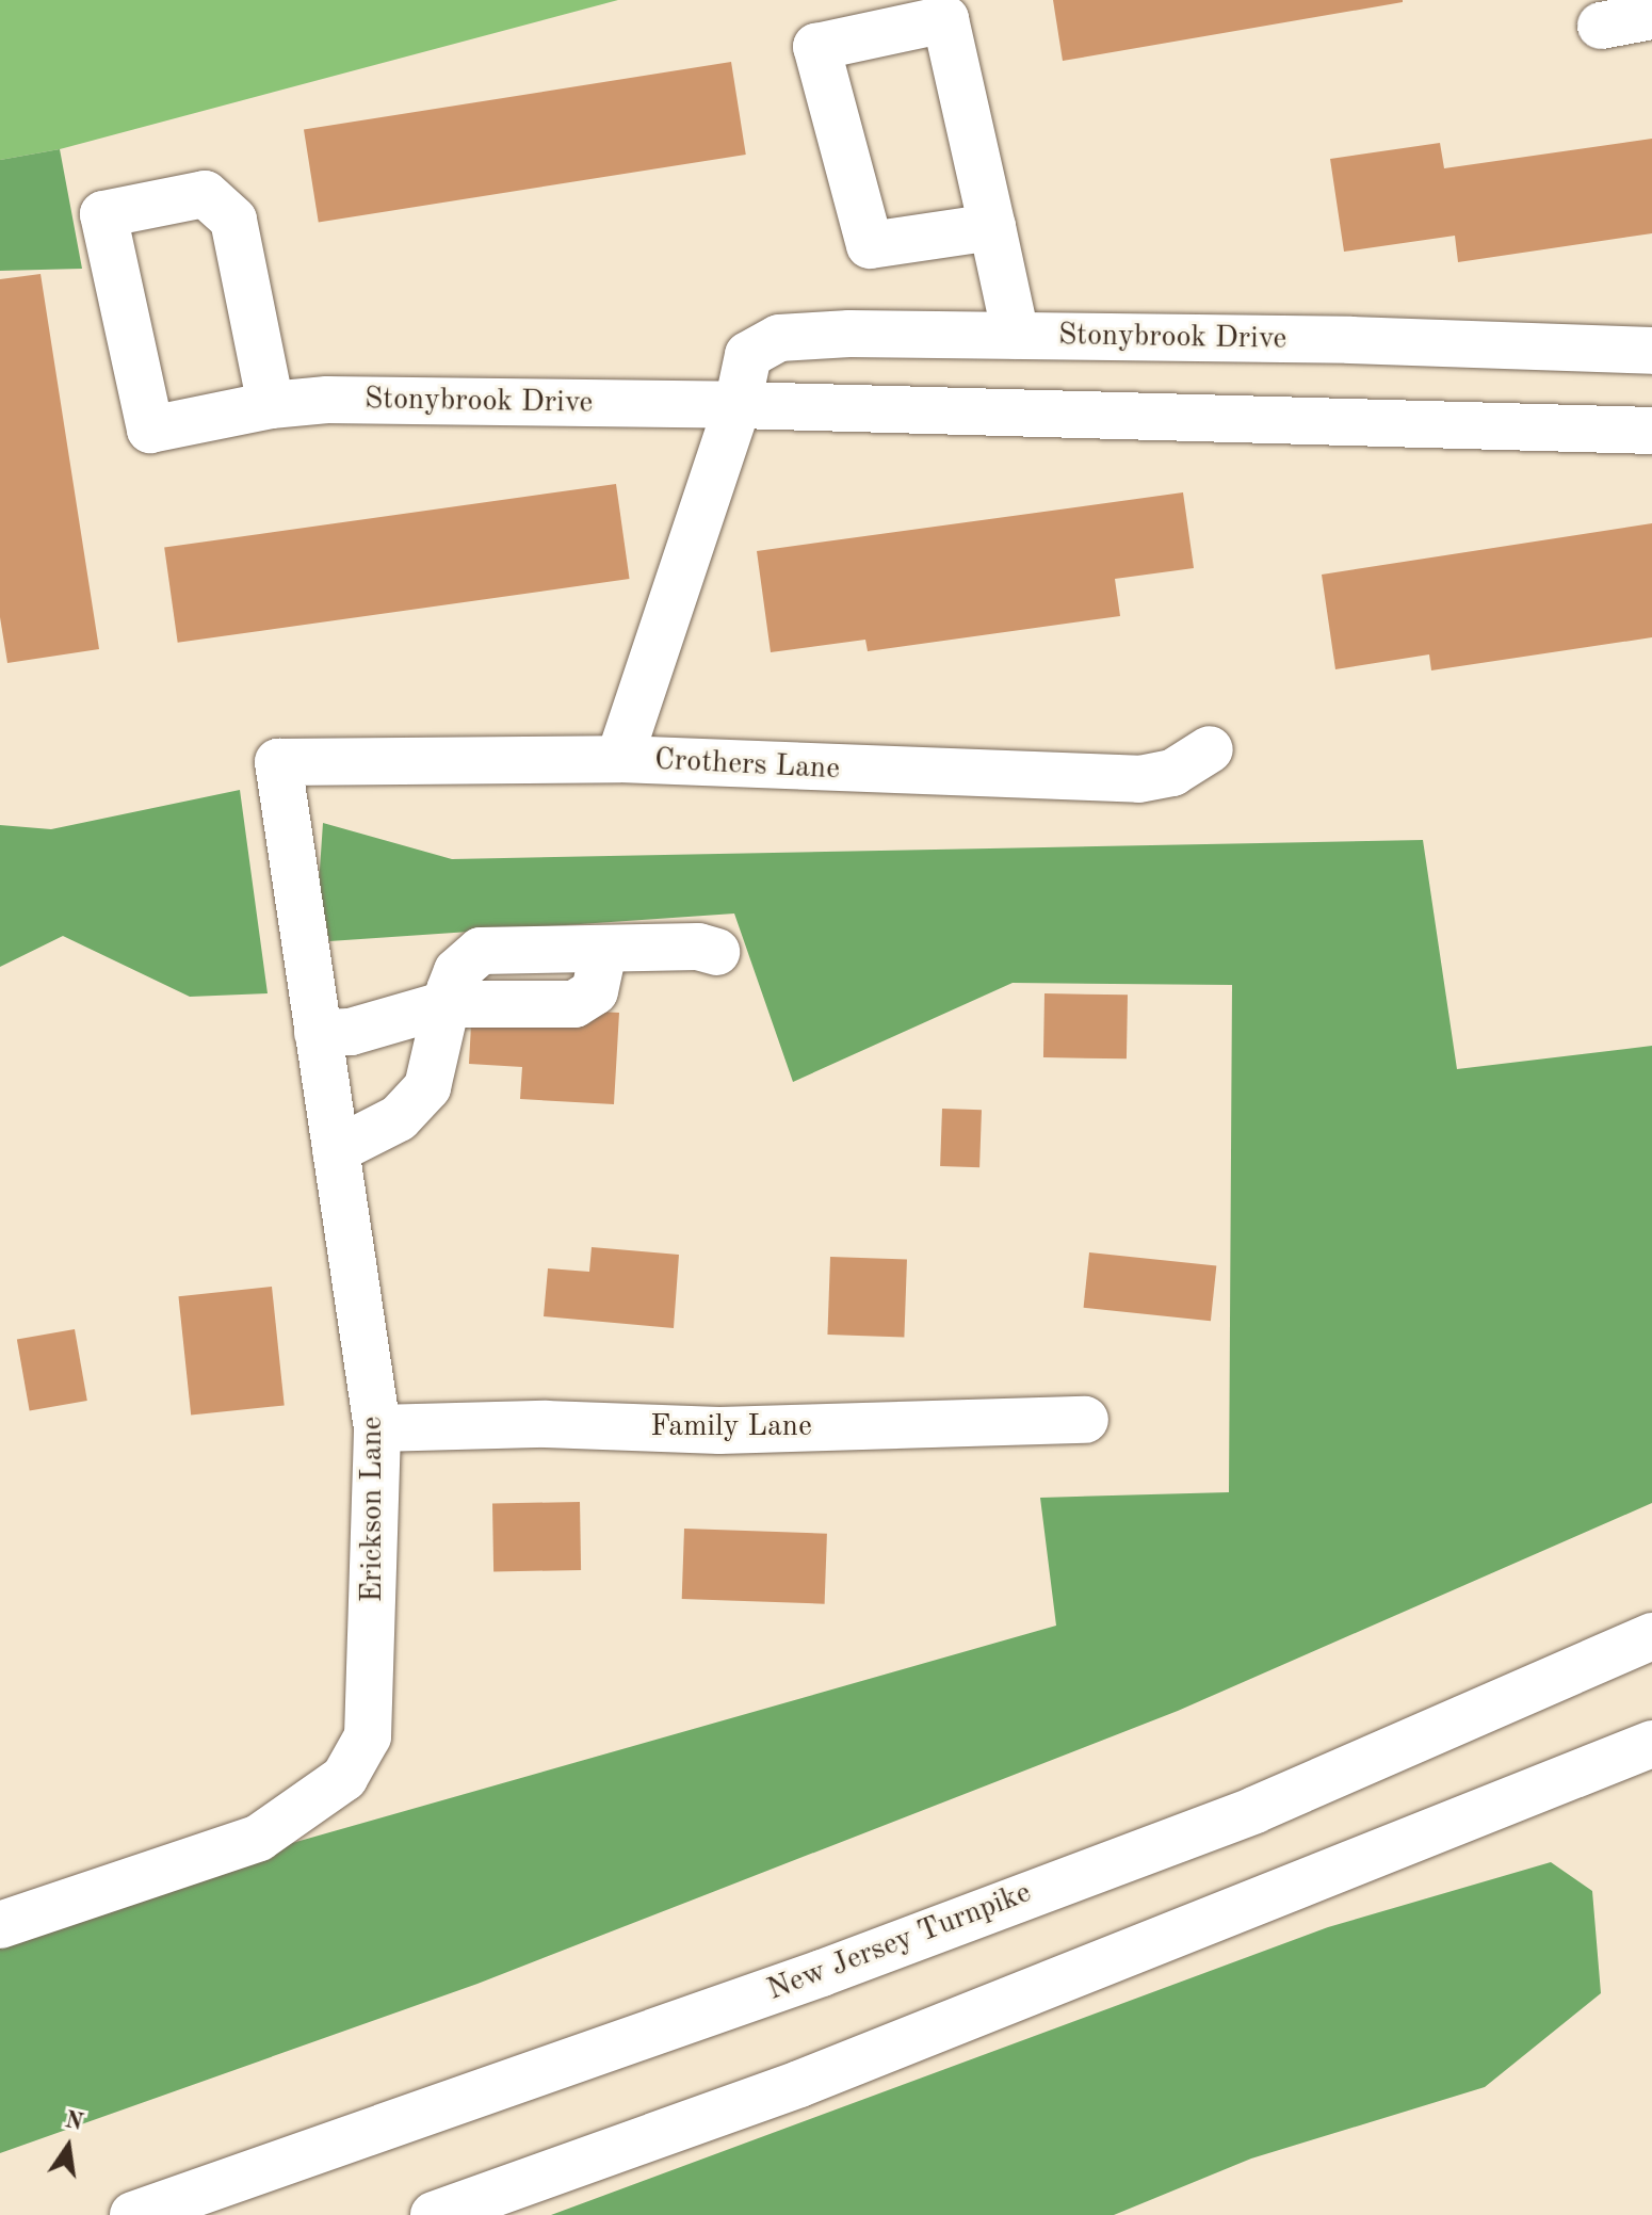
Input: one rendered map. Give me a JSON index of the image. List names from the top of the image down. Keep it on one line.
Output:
{"streets":{"main road":["Stonybrook Drive","Crothers Lane","Family Lane","Erickson Lane","New Jersey Turnpike"]},"crossings":[["Crothers Lane","Erickson Lane"],["Family Lane","Erickson Lane"]],"north":"top"}
